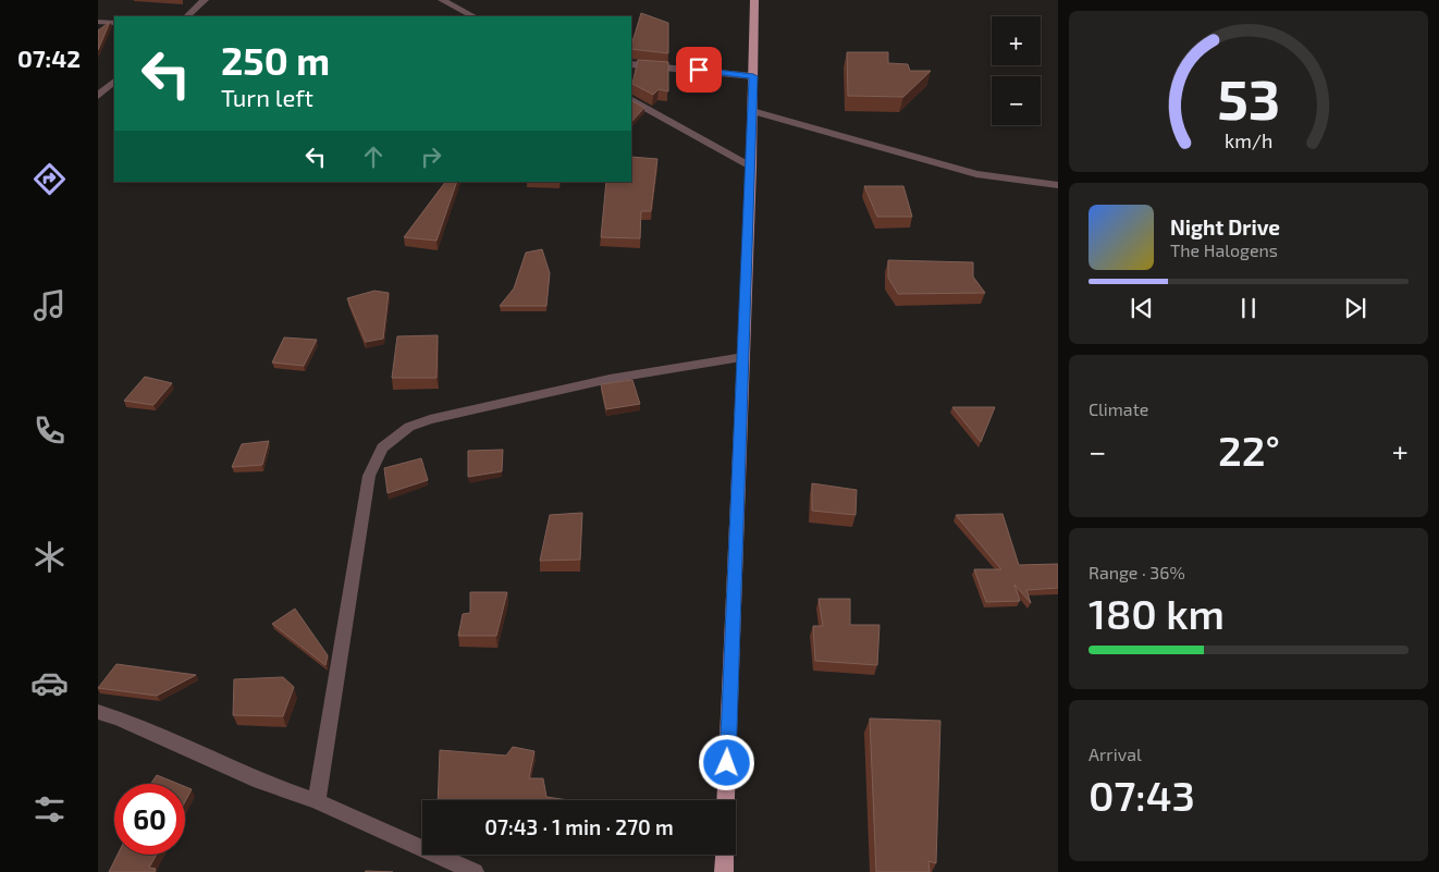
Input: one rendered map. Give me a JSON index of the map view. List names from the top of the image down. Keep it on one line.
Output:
{"page":{"tabs":"07:42","map_buttons":["+","−"],"turn":["250 m","Turn left"],"song":["Night Drive","The Halogens"],"tile":["Climate",["Range · 36%","180 km"],["Arrival","07:43"]],"heat":["−","22°","+"],"limit":"60","trip":"07:43 · 1 min · 270 m","gauge":["53","km/h"]}}
